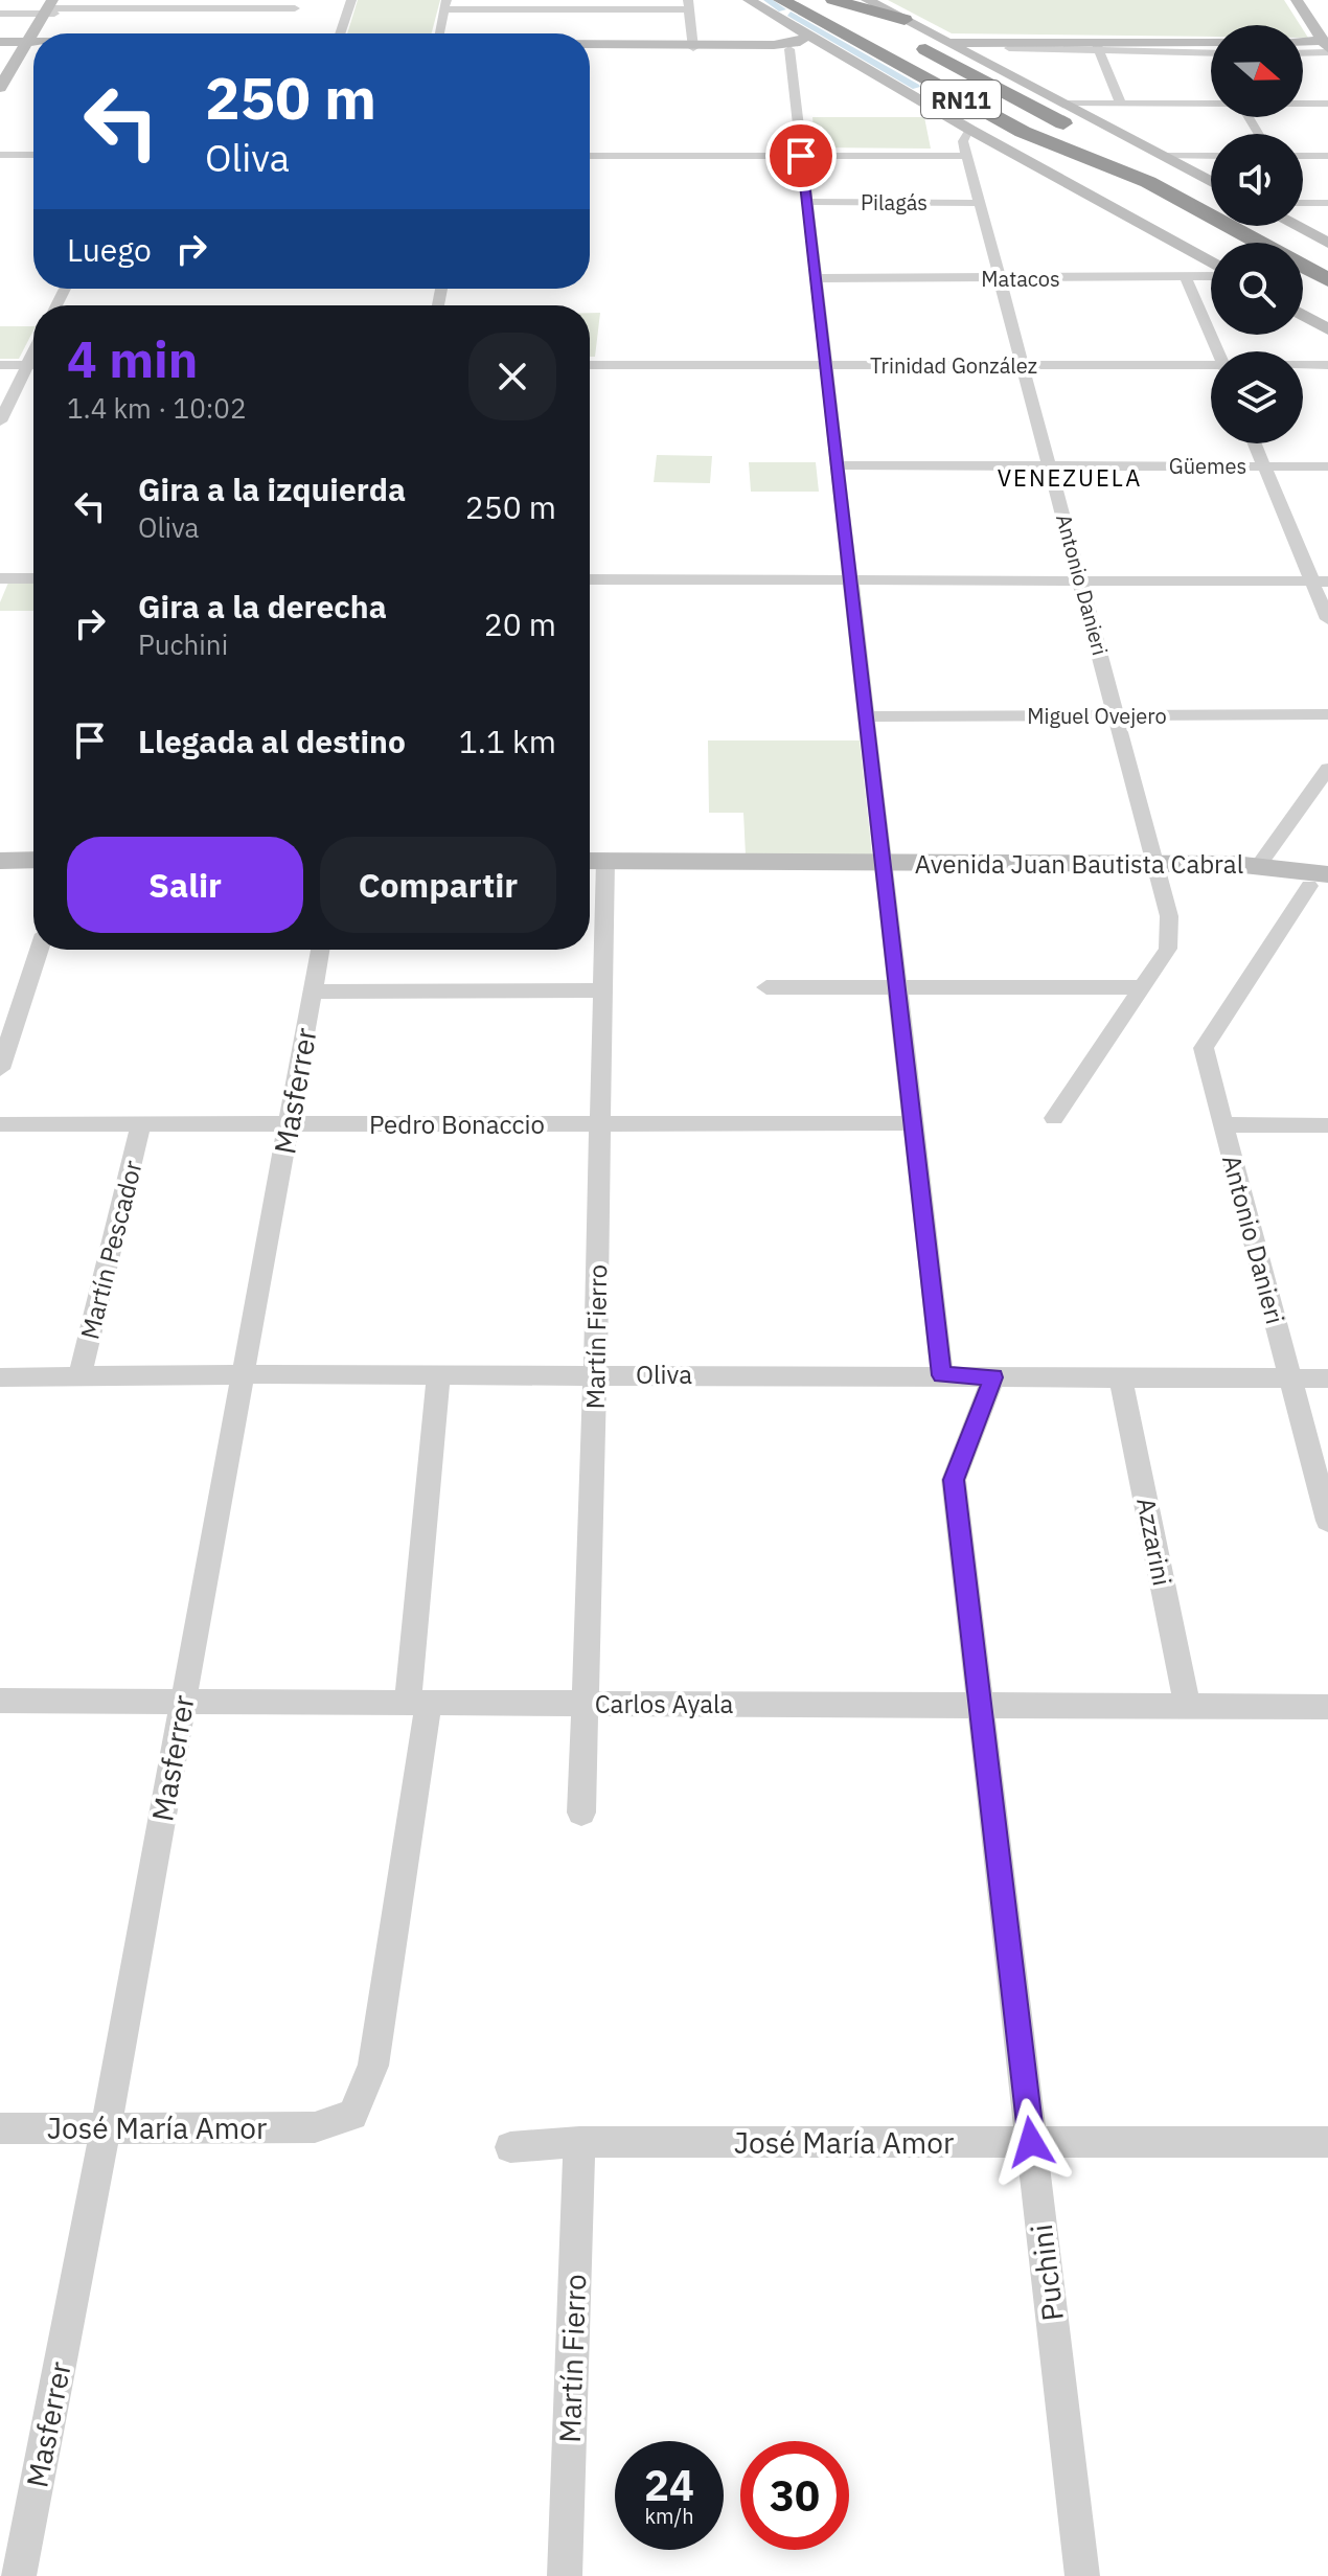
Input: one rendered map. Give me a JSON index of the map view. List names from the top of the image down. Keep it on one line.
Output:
{"streets":{"highway":["RN11"],"main road":["Avenida Juan Bautista Cabral"],"street":["Pilagás","Matacos","Trinidad González","Güemes","Antonio Danieri","Miguel Ovejero","Masferrer","Pedro Bonaccio","Martín Pescador","Martín Fierro","Oliva","Azzarini","Carlos Ayala","José María Amor","Puchini"]},"crossings":[["Pilagás","Antonio Danieri"],["Matacos","Antonio Danieri"],["Trinidad González","Antonio Danieri"],["Güemes","Antonio Danieri"],["Antonio Danieri","Miguel Ovejero"],["Antonio Danieri","Avenida Juan Bautista Cabral"],["Antonio Danieri","Oliva"],["Avenida Juan Bautista Cabral","Martín Fierro"],["Masferrer","Pedro Bonaccio"],["Masferrer","Oliva"],["Masferrer","Carlos Ayala"],["Masferrer","José María Amor"],["Pedro Bonaccio","Martín Pescador"],["Pedro Bonaccio","Martín Fierro"],["Martín Pescador","Oliva"],["Martín Fierro","Oliva"],["Martín Fierro","Carlos Ayala"],["Martín Fierro","José María Amor"],["Oliva","Azzarini"],["Oliva","Puchini"],["Azzarini","Carlos Ayala"],["Carlos Ayala","José María Amor"],["Carlos Ayala","Puchini"],["José María Amor","Puchini"]],"districts":["VENEZUELA"],"north":"right","page":{"turn":["250 m","Oliva"],"then":"Luego","heading":["4 min","1.4 km · 10:02"],"list":[{"name":"Gira a la izquierda","note":"Oliva","value":"250 m"},{"name":"Gira a la derecha","note":"Puchini","value":"20 m"},{"name":"Llegada al destino","value":"1.1 km"}],"buttons":["Salir","Compartir"],"speed":"24 km/h","limit":"30"}}
